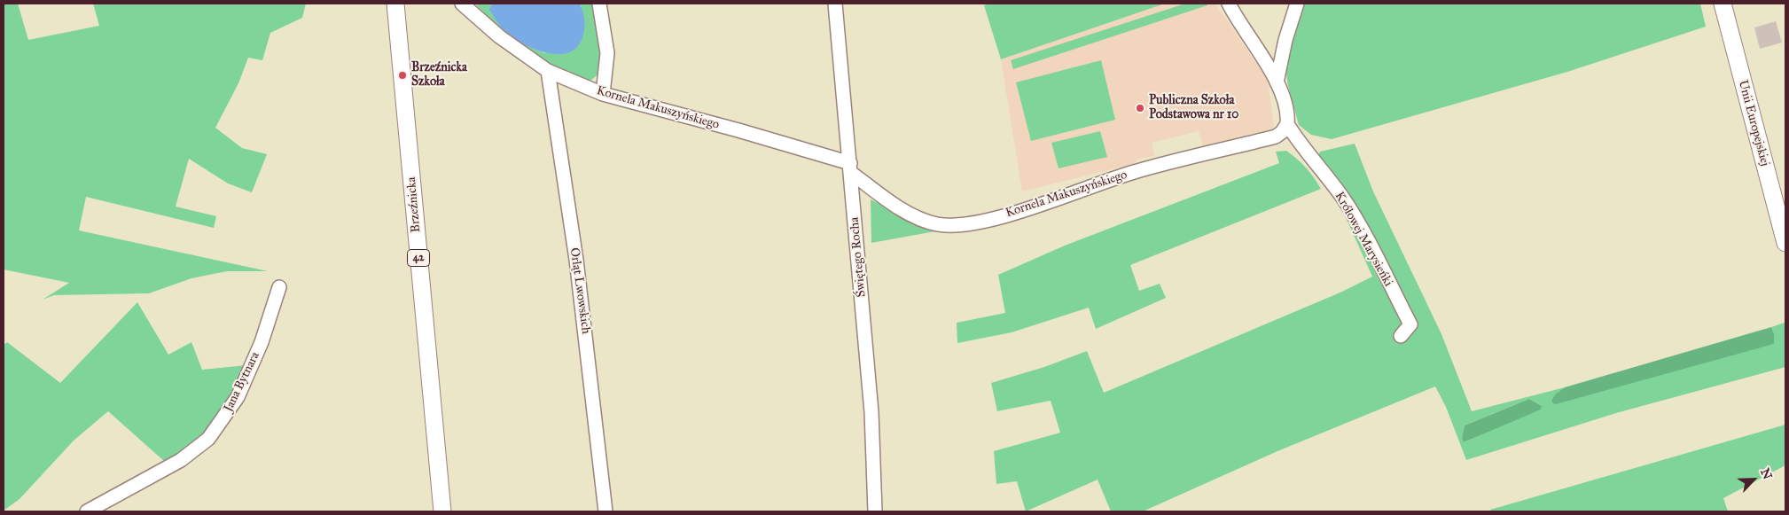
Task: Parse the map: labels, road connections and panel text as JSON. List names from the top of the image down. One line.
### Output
{"streets":{"main road":["Unii Europejskiej","Brzeźnicka","42"],"street":["Kornela Makuszyńskiego","Królowej Marysieńki","Świętego Rocha","Orląt Lwowskich","Jana Bytnara"]},"crossings":[["Kornela Makuszyńskiego","Królowej Marysieńki"],["Kornela Makuszyńskiego","Świętego Rocha"],["Kornela Makuszyńskiego","Orląt Lwowskich"]],"places":["Brzeźnicka Szkoła","Publiczna Szkoła Podstawowa nr 10"],"north":"top right"}
